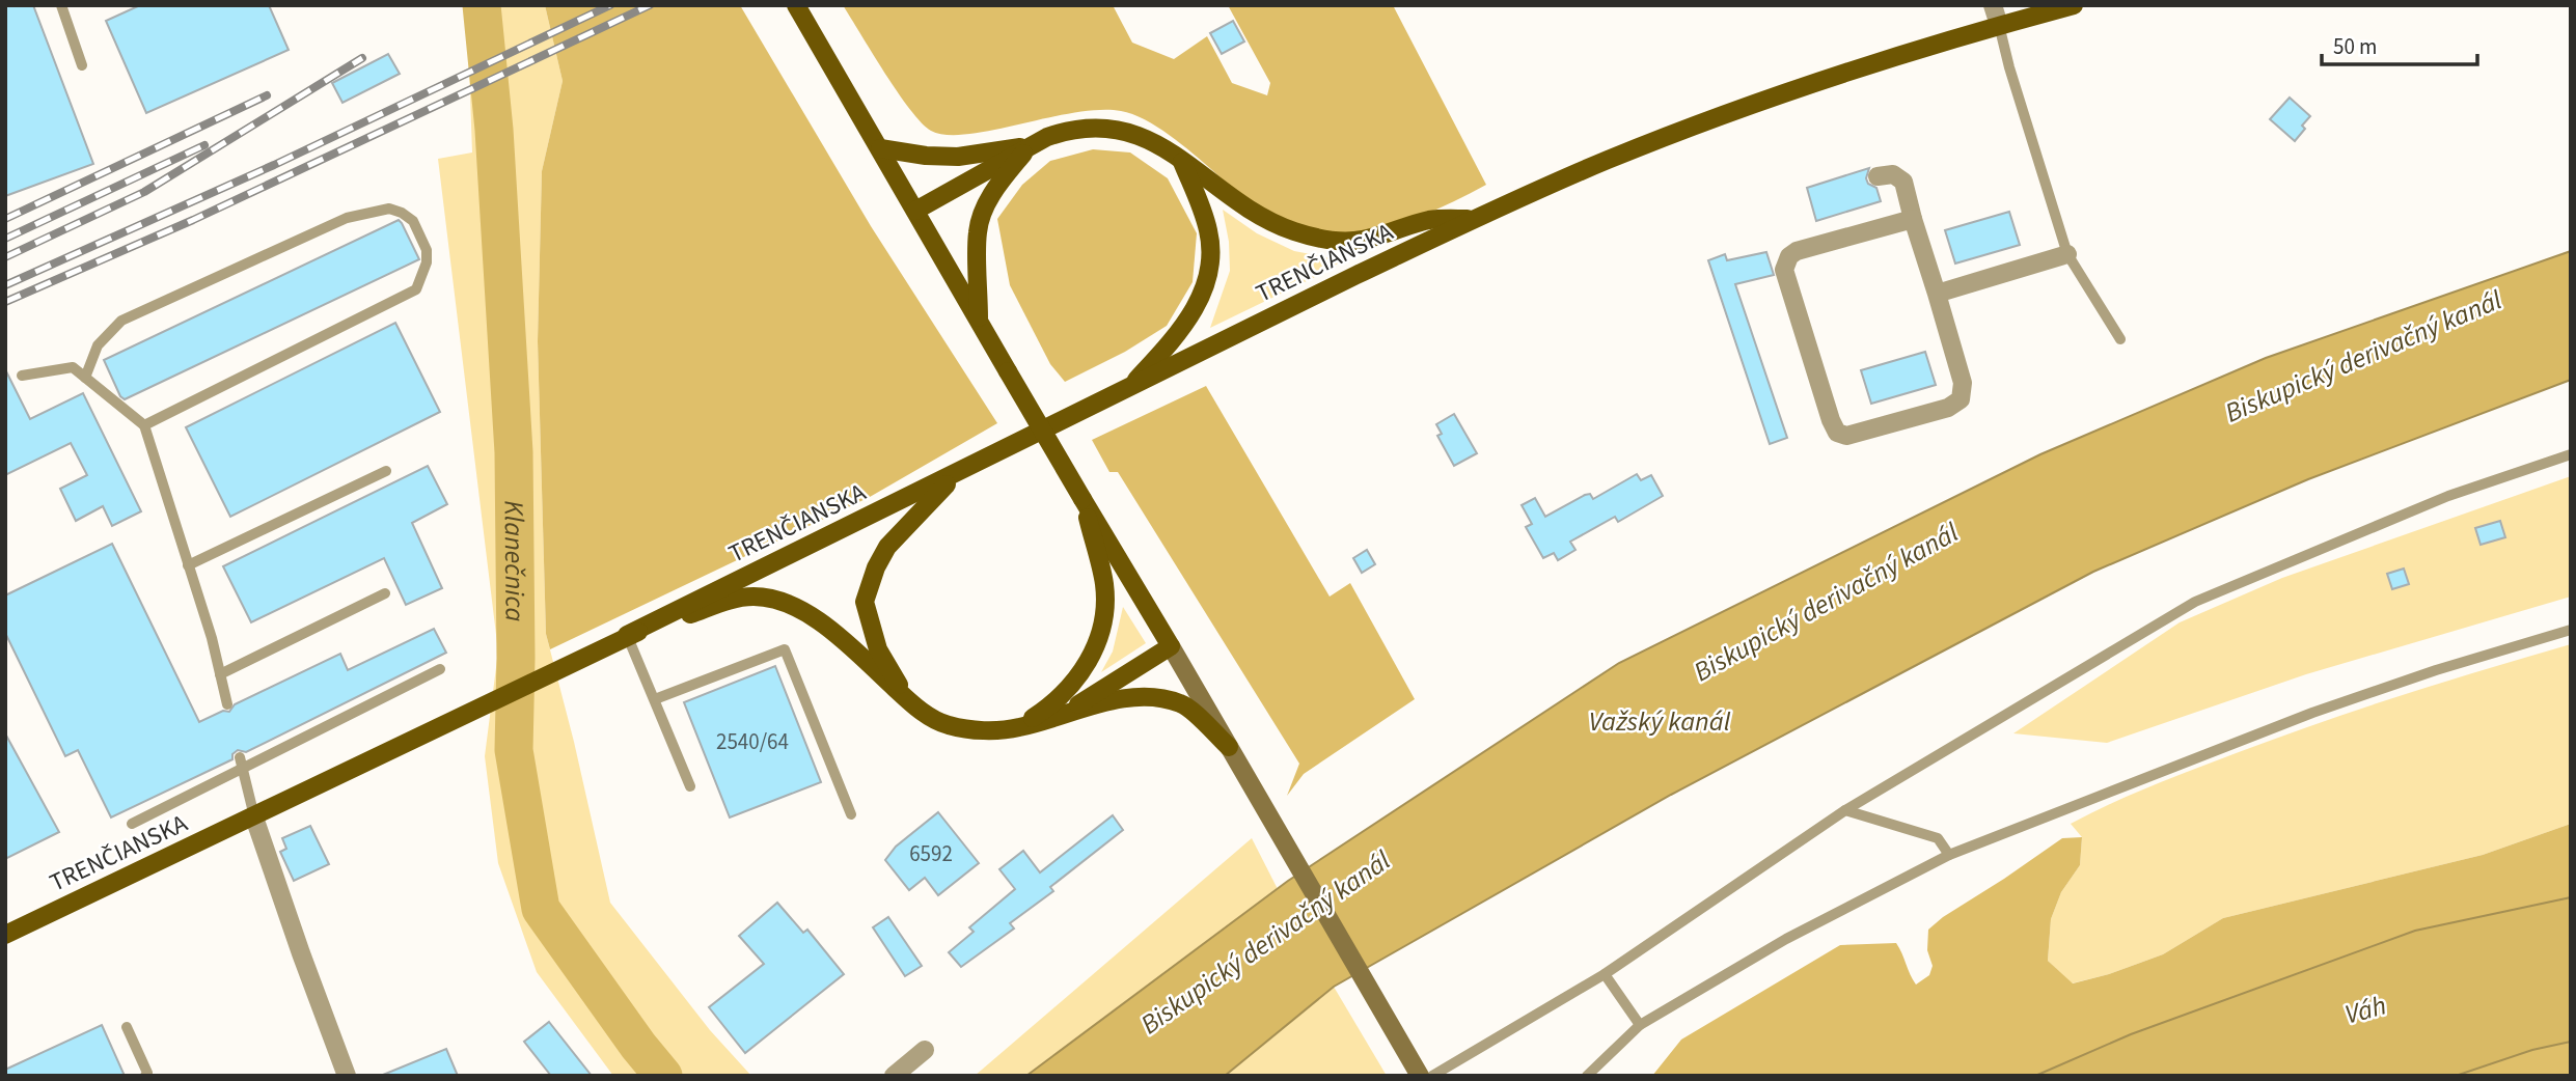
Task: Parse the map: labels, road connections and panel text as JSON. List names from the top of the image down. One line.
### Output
{"streets":{"main road":["TRENČIANSKA"]},"water":["Biskupický derivačný kanál","Klanečnica","Važský kanál","Váh"],"house_numbers":["2540/64","6592"],"scale_bar":"50 m"}
